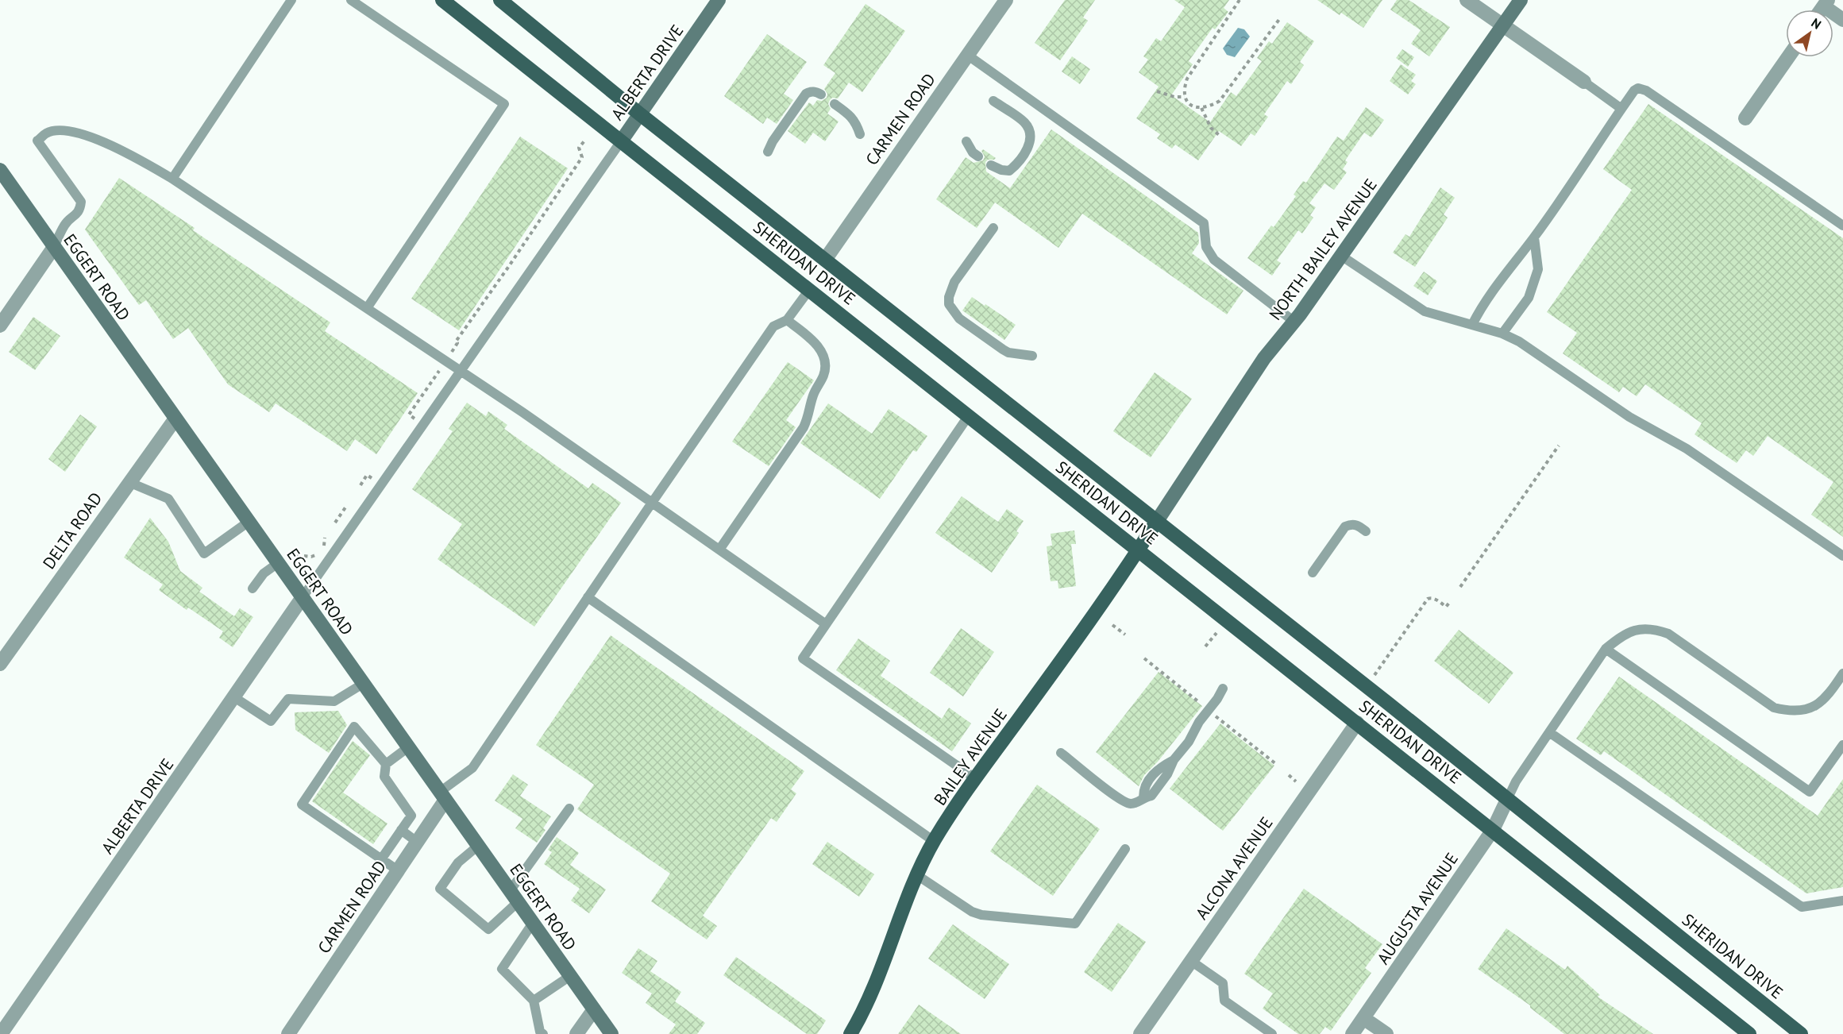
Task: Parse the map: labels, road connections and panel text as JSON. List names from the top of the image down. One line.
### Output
{"streets":{"main road":["SHERIDAN DRIVE","BAILEY AVENUE"],"street":["ALBERTA DRIVE","CARMEN ROAD","NORTH BAILEY AVENUE","EGGERT ROAD","DELTA ROAD","ALCONA AVENUE","AUGUSTA AVENUE"]},"crossings":[["ALBERTA DRIVE","SHERIDAN DRIVE"],["ALBERTA DRIVE","EGGERT ROAD"],["CARMEN ROAD","SHERIDAN DRIVE"],["CARMEN ROAD","EGGERT ROAD"],["NORTH BAILEY AVENUE","SHERIDAN DRIVE"],["NORTH BAILEY AVENUE","BAILEY AVENUE"],["SHERIDAN DRIVE","BAILEY AVENUE"],["SHERIDAN DRIVE","ALCONA AVENUE"],["SHERIDAN DRIVE","AUGUSTA AVENUE"],["EGGERT ROAD","DELTA ROAD"]],"north":"top right"}
